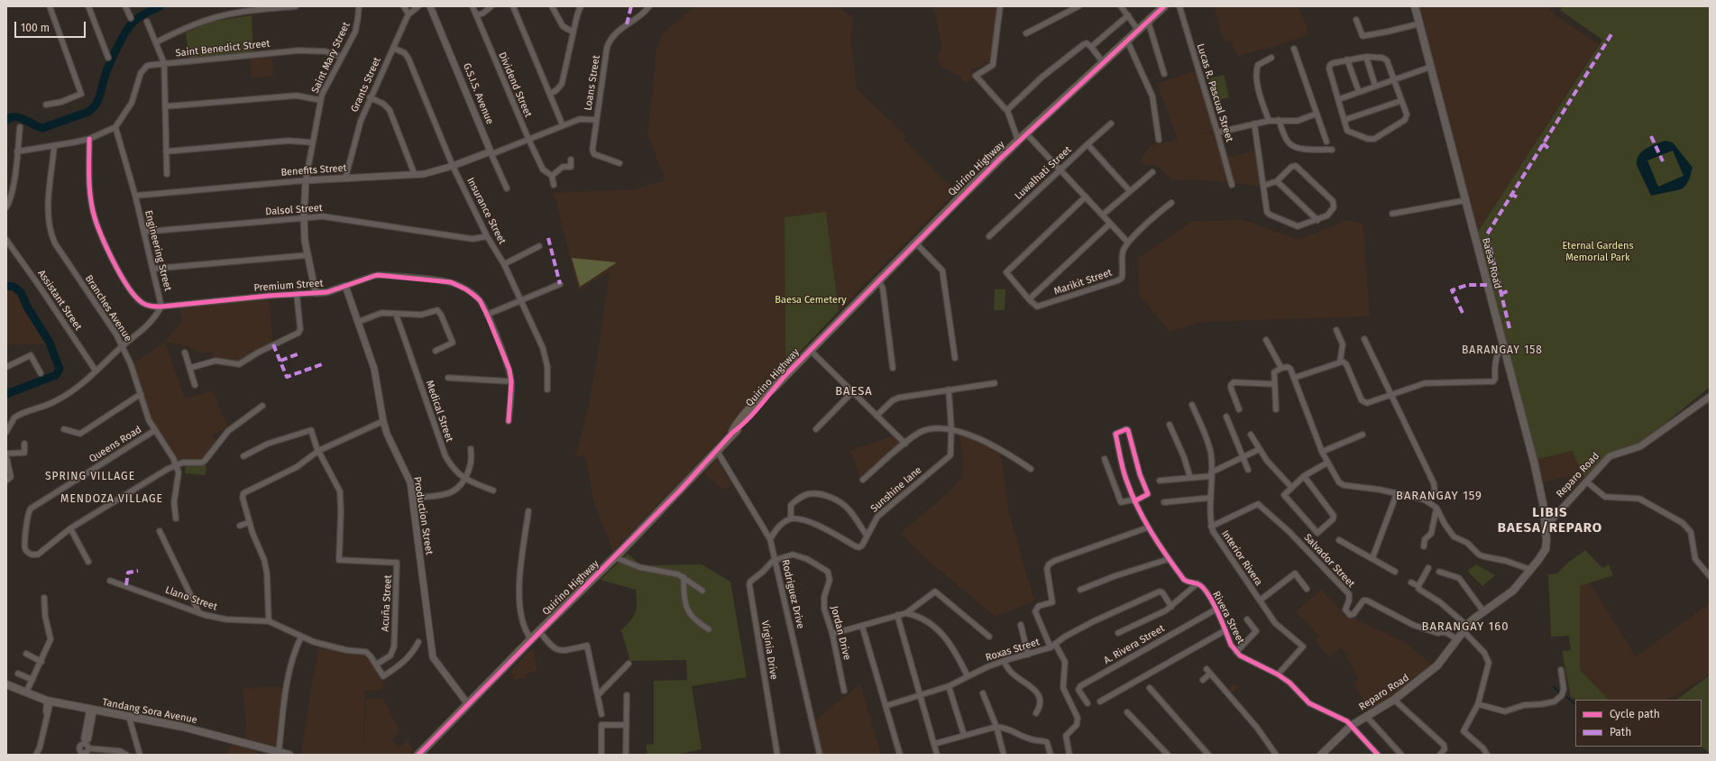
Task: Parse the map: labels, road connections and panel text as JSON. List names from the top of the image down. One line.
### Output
{"streets":{"main road":["Quirino Highway","Baesa Road","Reparo Road","Tandang Sora Avenue"],"street":["Saint Benedict Street","Saint Mary Street","Loans Street","Grants Street","Dividend Street","Lucas R. Pascual Street","G.S.I.S. Avenue","Benefits Street","Luwalhati Street","Dalsol Street","Insurance Street","Engineering Street","Marikit Street","Premium Street","Assistant Street","Branches Avenue","Medical Street","Queens Road","Sunshine lane","Production Street","Interior Rivera","Salvador Street","Rodriguez Drive","Llano Street","Acuña Street","Rivera Street","Jordan Drive","A. Rivera Street","Virginia Drive","Roxas Street"]},"crossings":[["Saint Benedict Street","Saint Mary Street"],["Saint Benedict Street","Engineering Street"],["Saint Mary Street","Benefits Street"],["Loans Street","Benefits Street"],["Grants Street","Benefits Street"],["Grants Street","Insurance Street"],["Dividend Street","Benefits Street"],["G.S.I.S. Avenue","Benefits Street"],["Quirino Highway","Production Street"],["Quirino Highway","Rodriguez Drive"],["Benefits Street","Insurance Street"],["Benefits Street","Engineering Street"],["Dalsol Street","Insurance Street"],["Dalsol Street","Engineering Street"],["Engineering Street","Premium Street"],["Engineering Street","Assistant Street"],["Engineering Street","Branches Avenue"],["Baesa Road","Reparo Road"],["Premium Street","Production Street"],["Branches Avenue","Queens Road"],["Reparo Road","Salvador Street"],["Reparo Road","Rivera Street"],["Interior Rivera","Salvador Street"],["Interior Rivera","Rivera Street"],["Rodriguez Drive","Jordan Drive"],["Rodriguez Drive","Virginia Drive"],["Rivera Street","A. Rivera Street"],["Jordan Drive","Virginia Drive"]],"districts":["BARANGAY 158","BAESA","SPRING VILLAGE","BARANGAY 159","MENDOZA VILLAGE","LIBIS BAESA/REPARO","BARANGAY 160"],"parks":["Eternal Gardens Memorial Park","Baesa Cemetery"],"legend":["Cycle path","Path"],"scale_bar":"100 m"}
